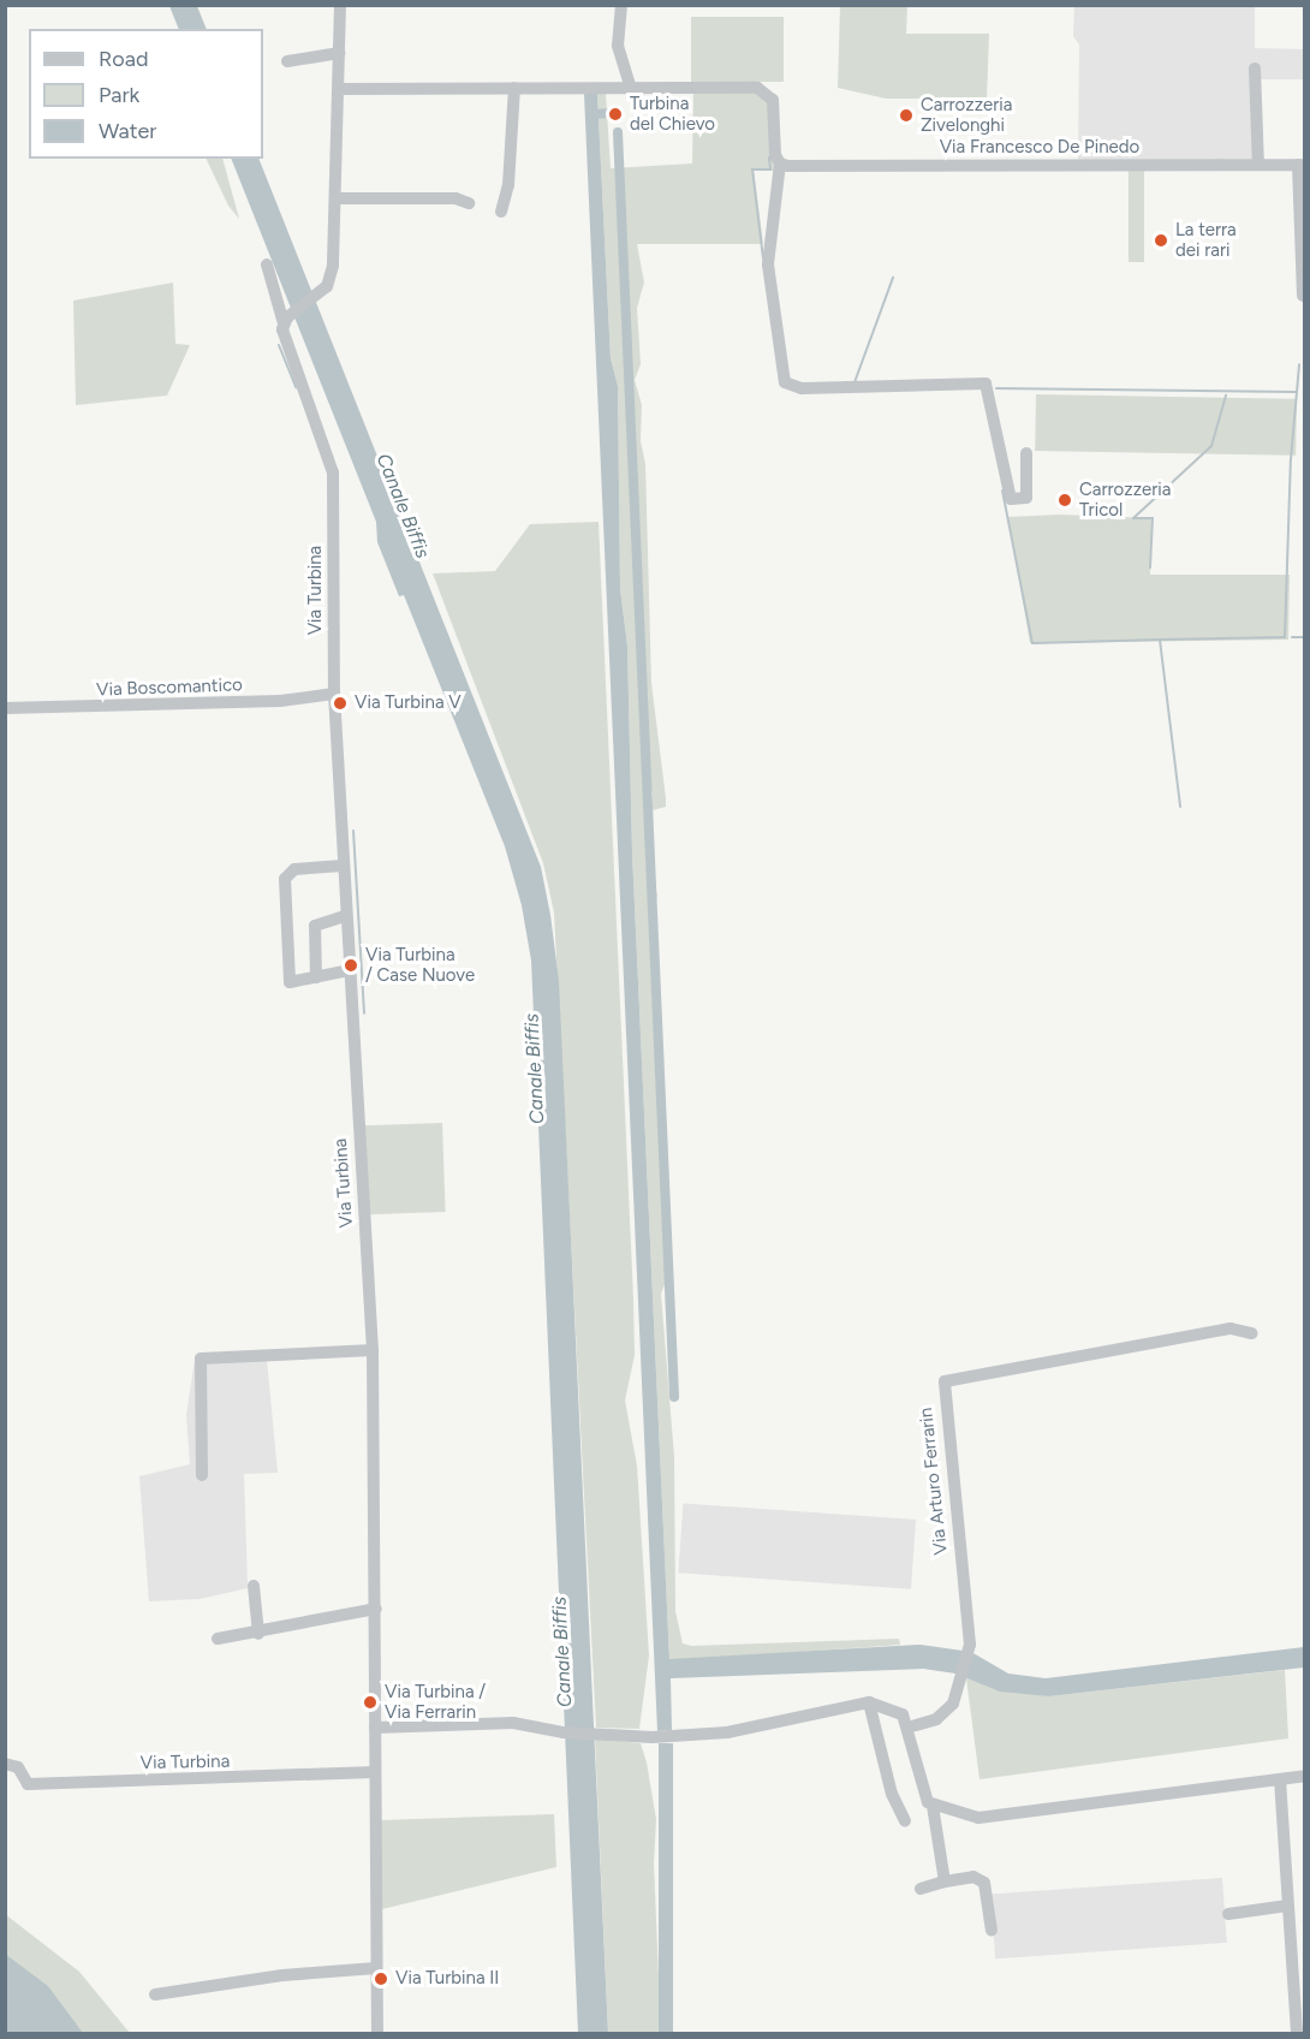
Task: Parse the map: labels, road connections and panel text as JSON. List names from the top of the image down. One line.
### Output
{"streets":{"street":["Via Francesco De Pinedo","Via Turbina","Via Boscomantico","Via Arturo Ferrarin"]},"crossings":[["Via Turbina","Via Boscomantico"]],"water":["Canale Biffis"],"places":["Turbina del Chievo","Carrozzeria Zivelonghi","La terra dei rari","Carrozzeria Tricol","Via Turbina V","Via Turbina / Case Nuove","Via Turbina / Via Ferrarin","Via Turbina II"],"legend":["Road","Park","Water"]}
